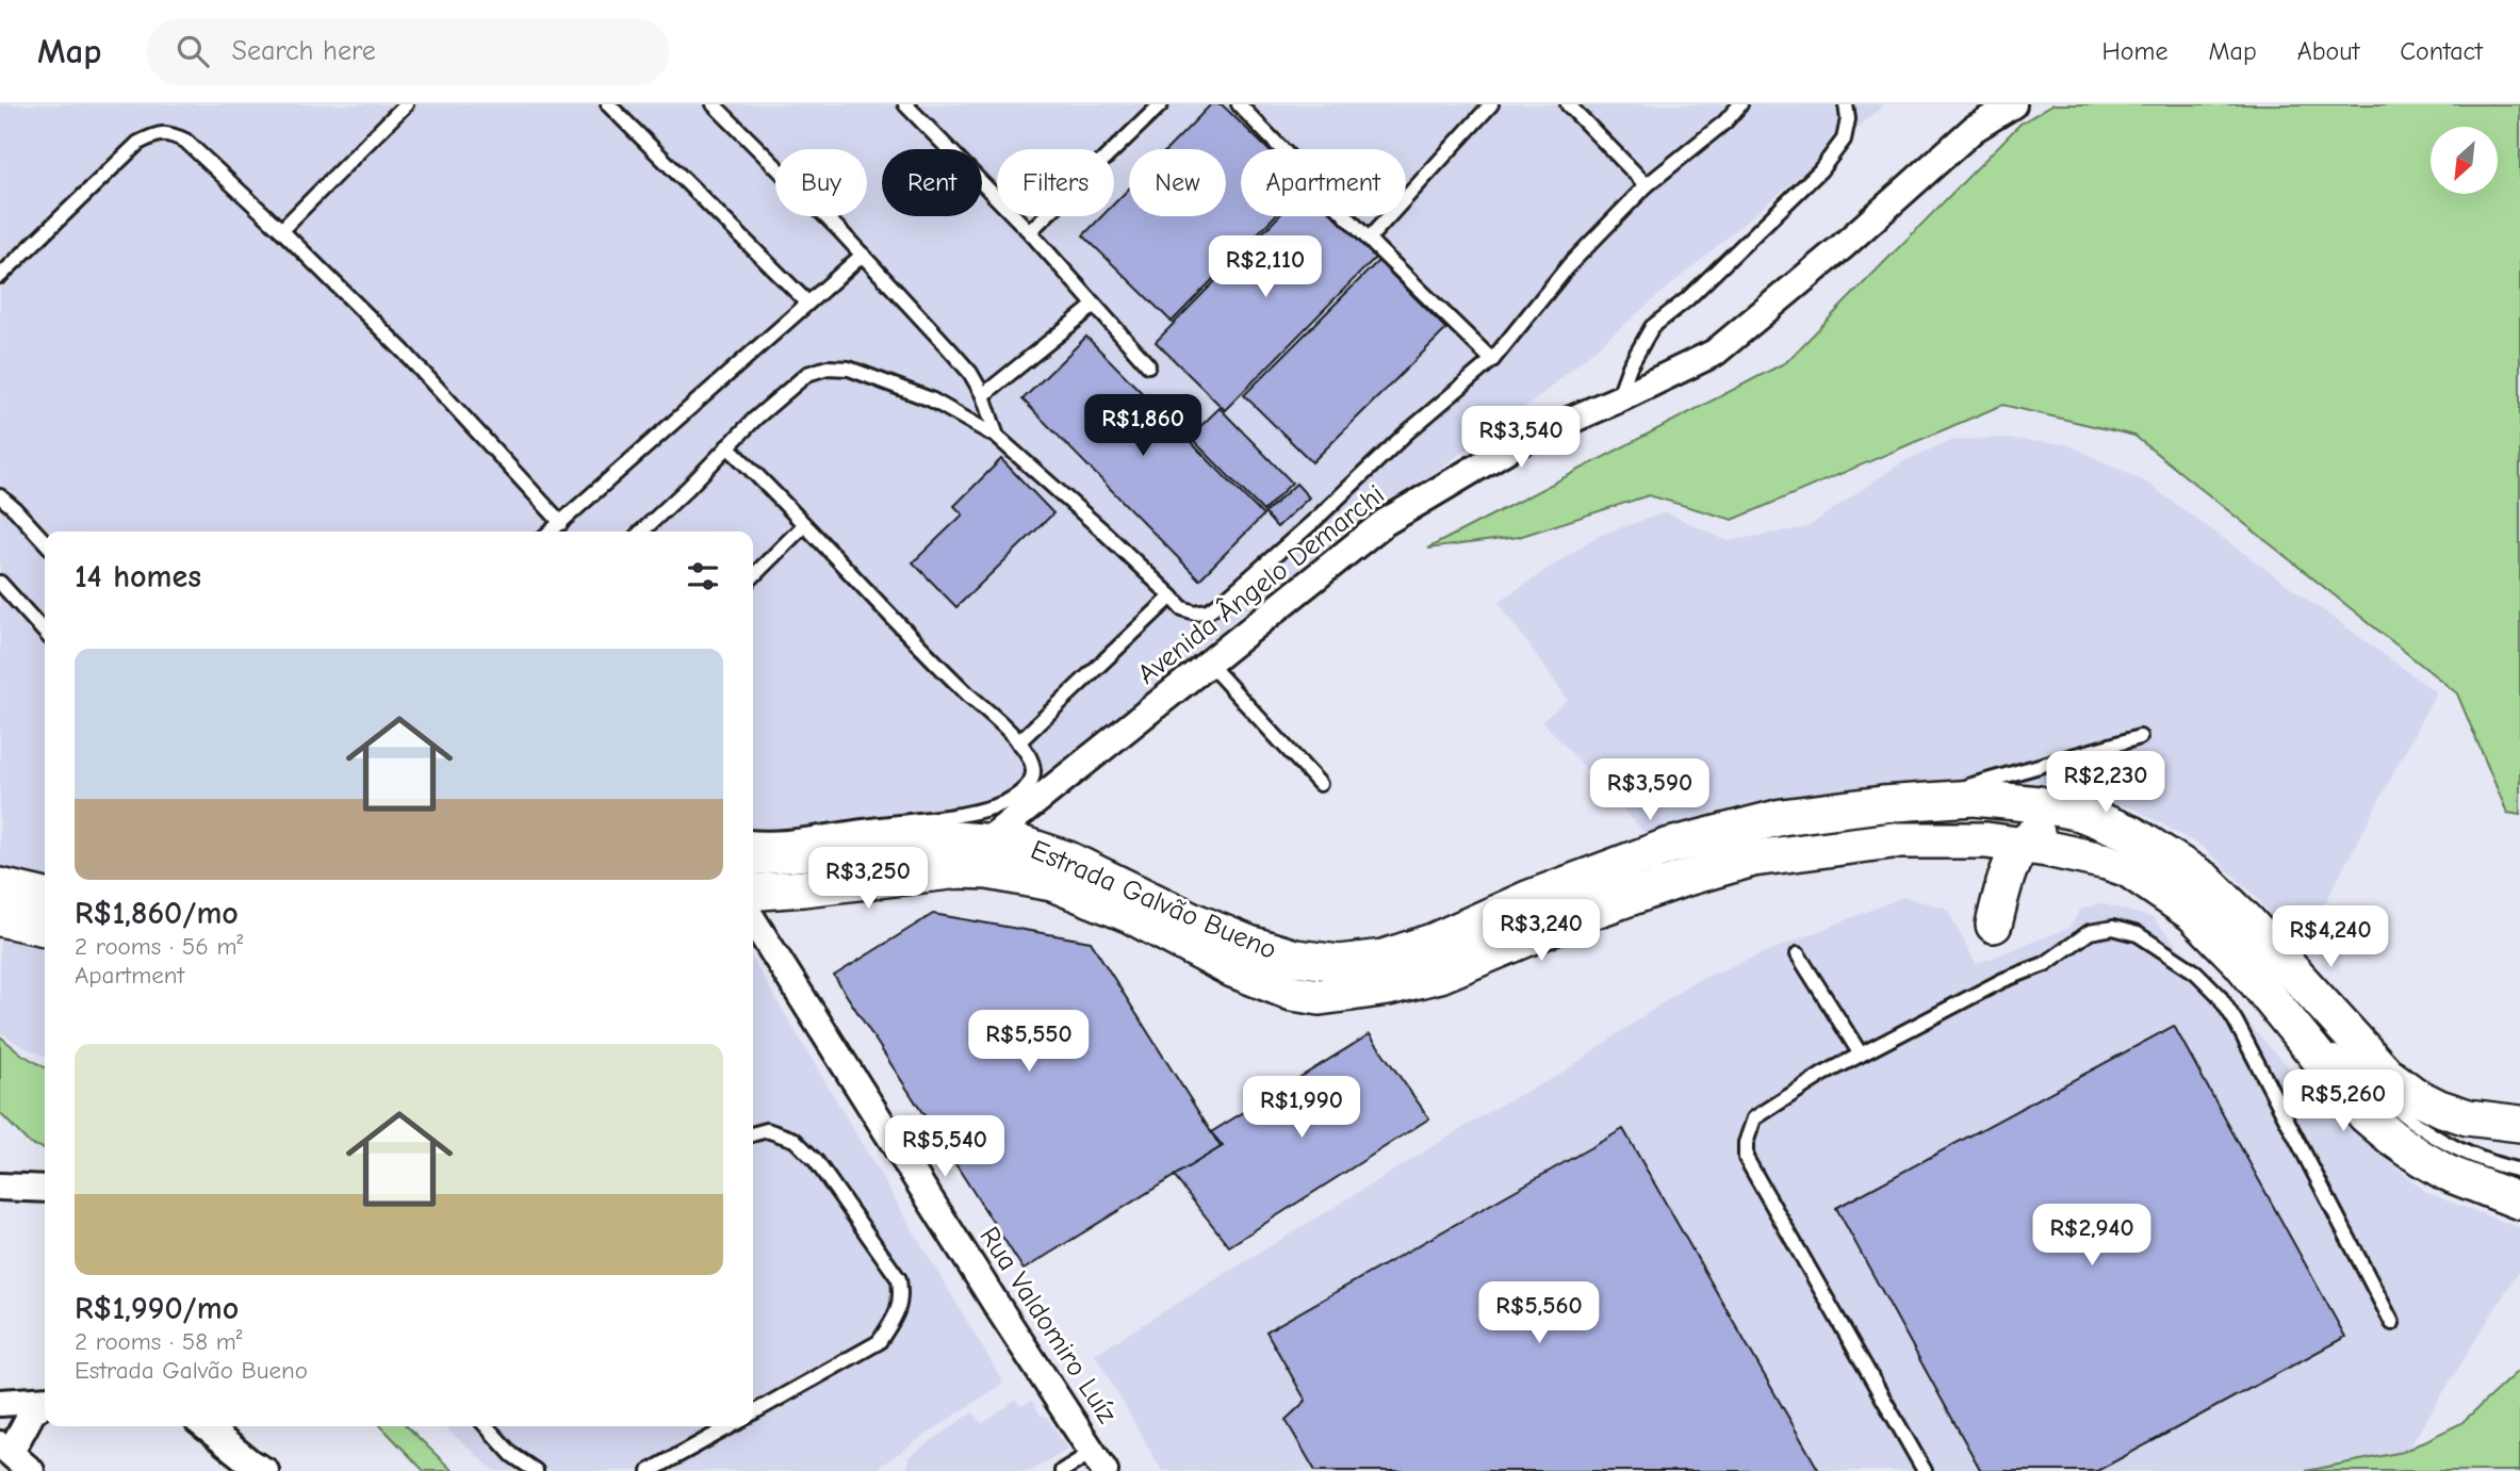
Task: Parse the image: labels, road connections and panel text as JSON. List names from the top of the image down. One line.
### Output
{"streets":{"main road":["Estrada Galvão Bueno"],"street":["Avenida Ângelo Demarchi","Rua Valdomiro Luíz"]},"crossings":[["Avenida Ângelo Demarchi","Estrada Galvão Bueno"]],"north":"bottom left","page":{"header":"Map","search":"Search here","nav":["Home","Map","About","Contact"],"chip":["Buy","Rent","Filters","New","Apartment"],"price":["R$2,110","R$1,860","R$3,540","R$2,230","R$3,590","R$3,250","R$3,240","R$4,240","R$5,550","R$5,260","R$1,990","R$5,540","R$2,940","R$5,560"],"heading":"14 homes","list":[{"name":"R$1,860/mo","note":"2 rooms · 56 m² · Apartment"},{"name":"R$1,990/mo","note":"2 rooms · 58 m² · Estrada Galvão Bueno"}]}}
